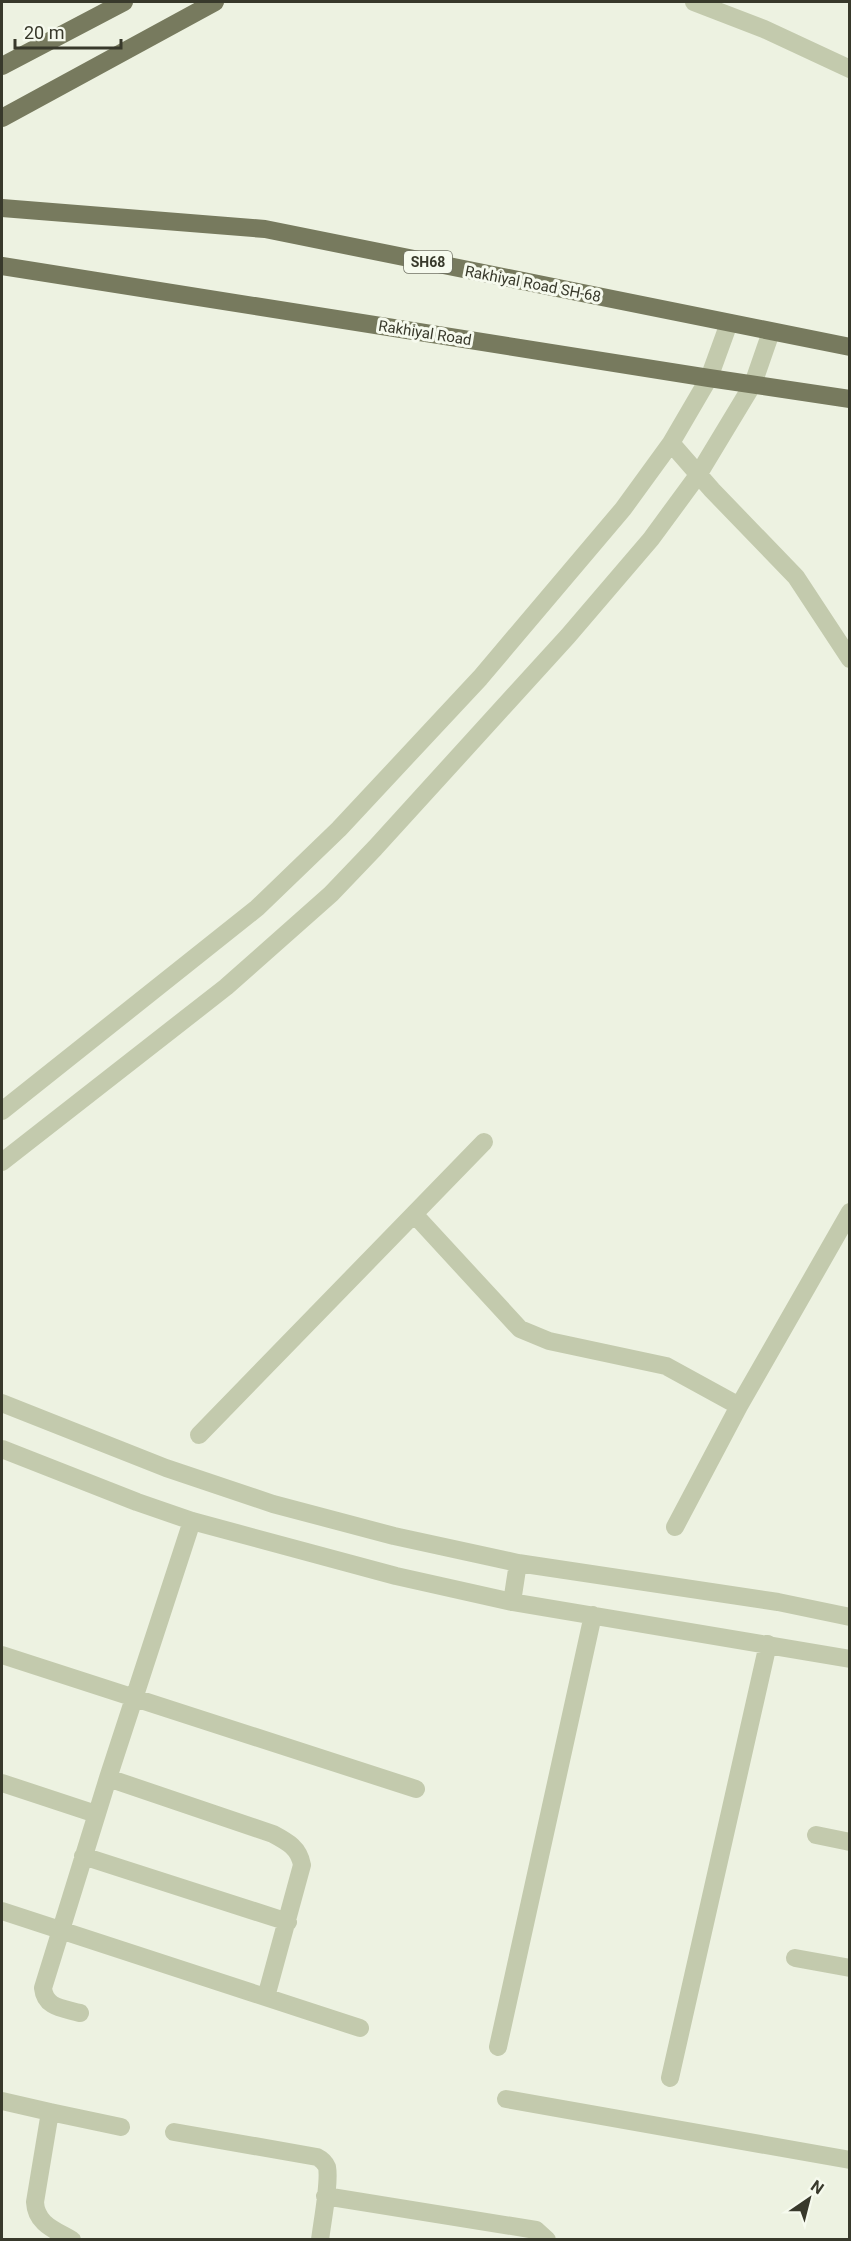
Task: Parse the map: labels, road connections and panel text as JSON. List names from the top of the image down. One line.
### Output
{"streets":{"main road":["SH68","Rakhiyal Road SH-68","Rakhiyal Road"]},"scale_bar":"20 m","north":"top right"}
